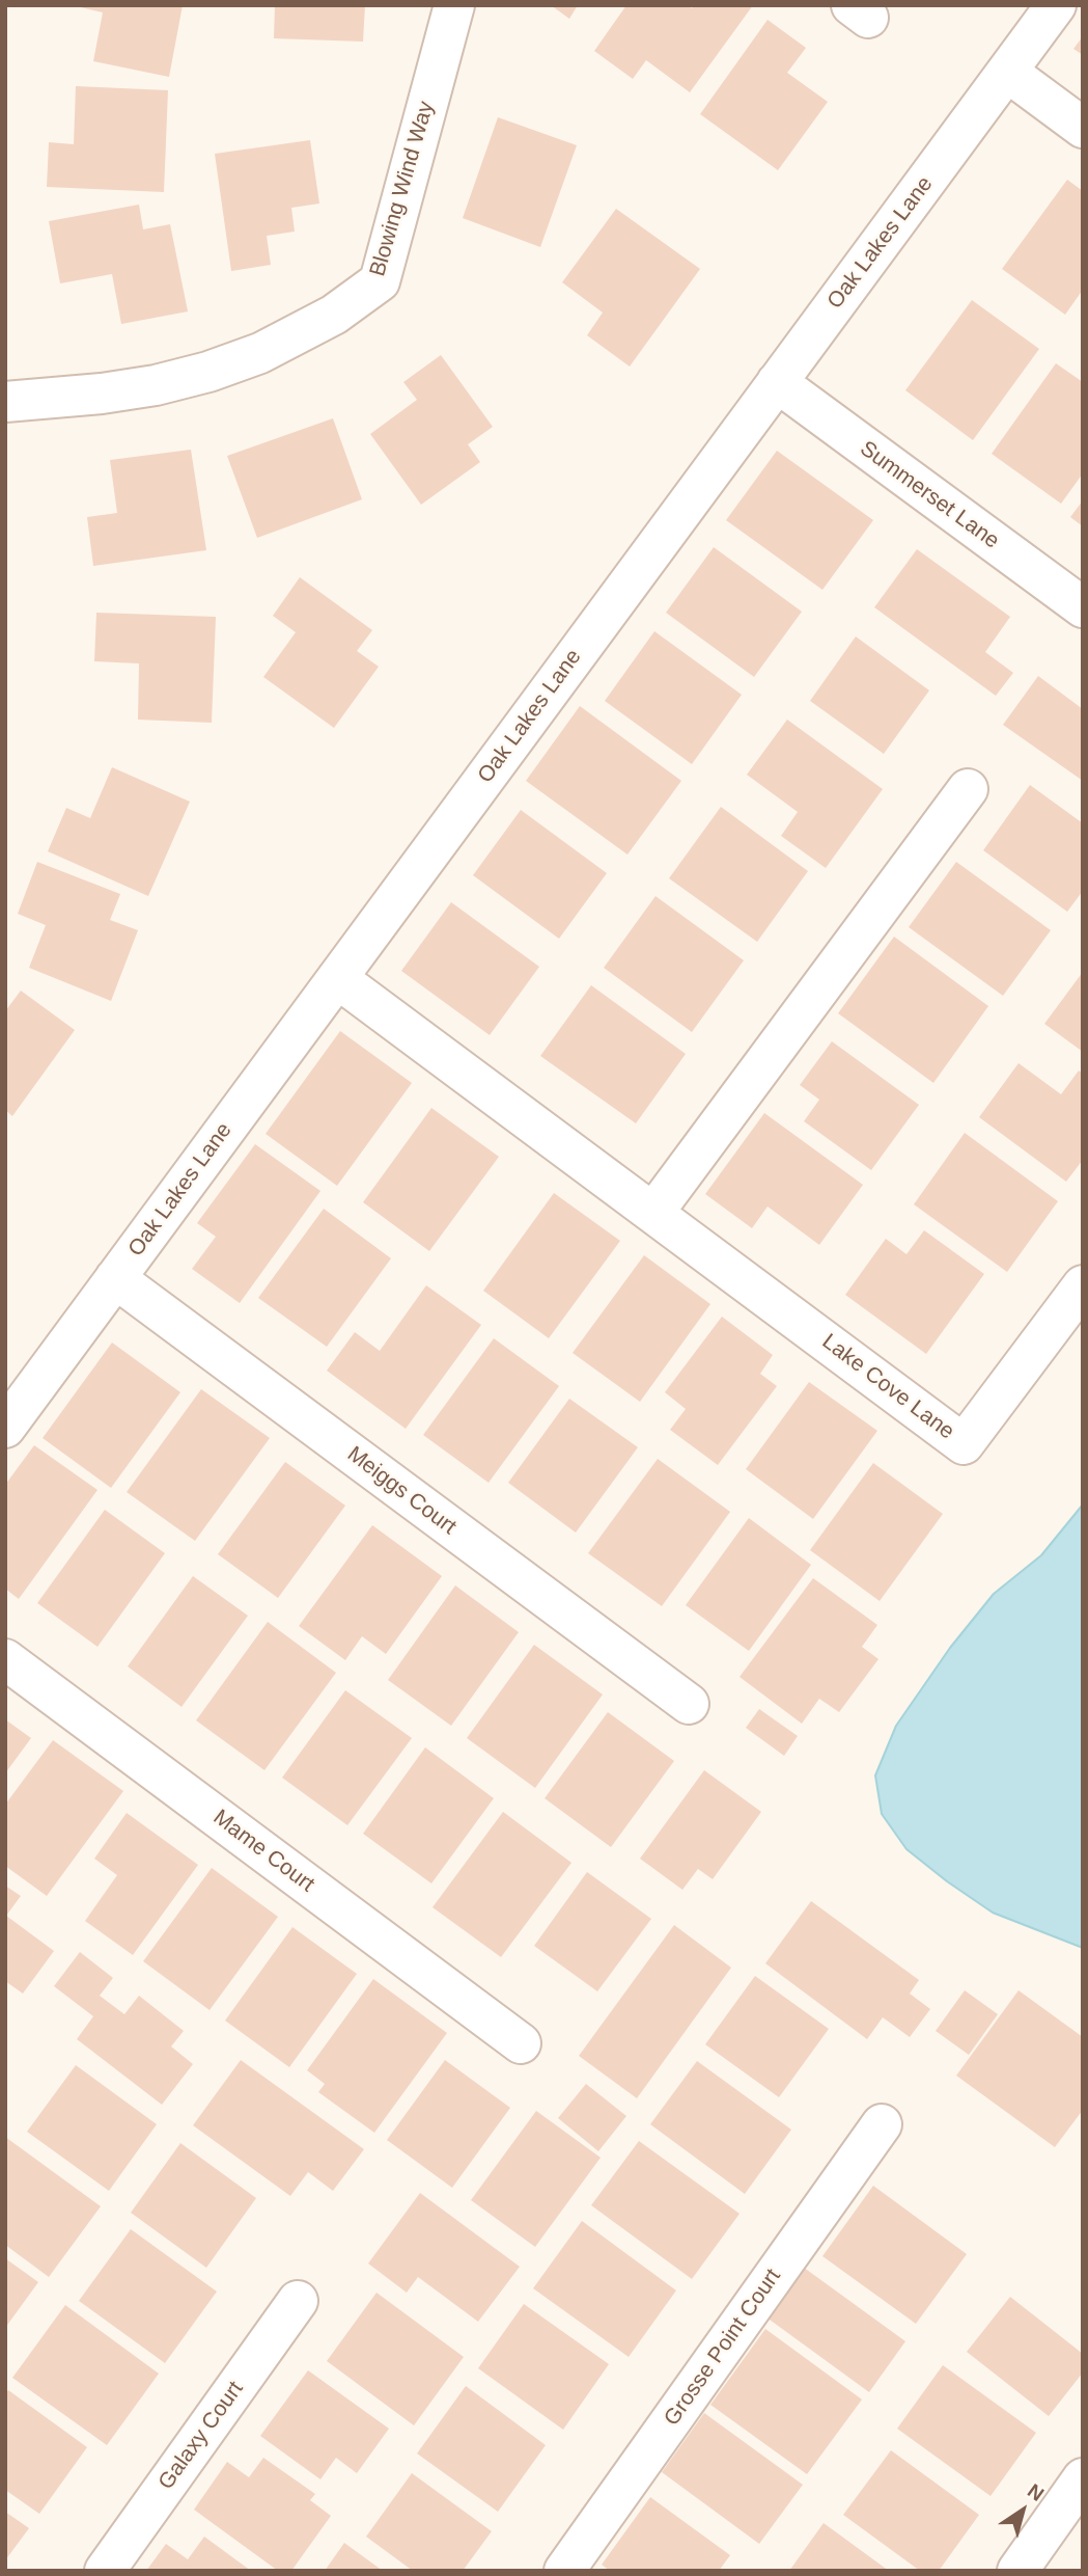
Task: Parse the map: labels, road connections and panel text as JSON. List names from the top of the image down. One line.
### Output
{"streets":{"street":["Blowing Wind Way","Oak Lakes Lane","Summerset Lane","Lake Cove Lane","Meiggs Court","Mame Court","Grosse Point Court","Galaxy Court"]},"crossings":[["Oak Lakes Lane","Summerset Lane"],["Oak Lakes Lane","Lake Cove Lane"],["Oak Lakes Lane","Meiggs Court"]],"north":"top right"}
